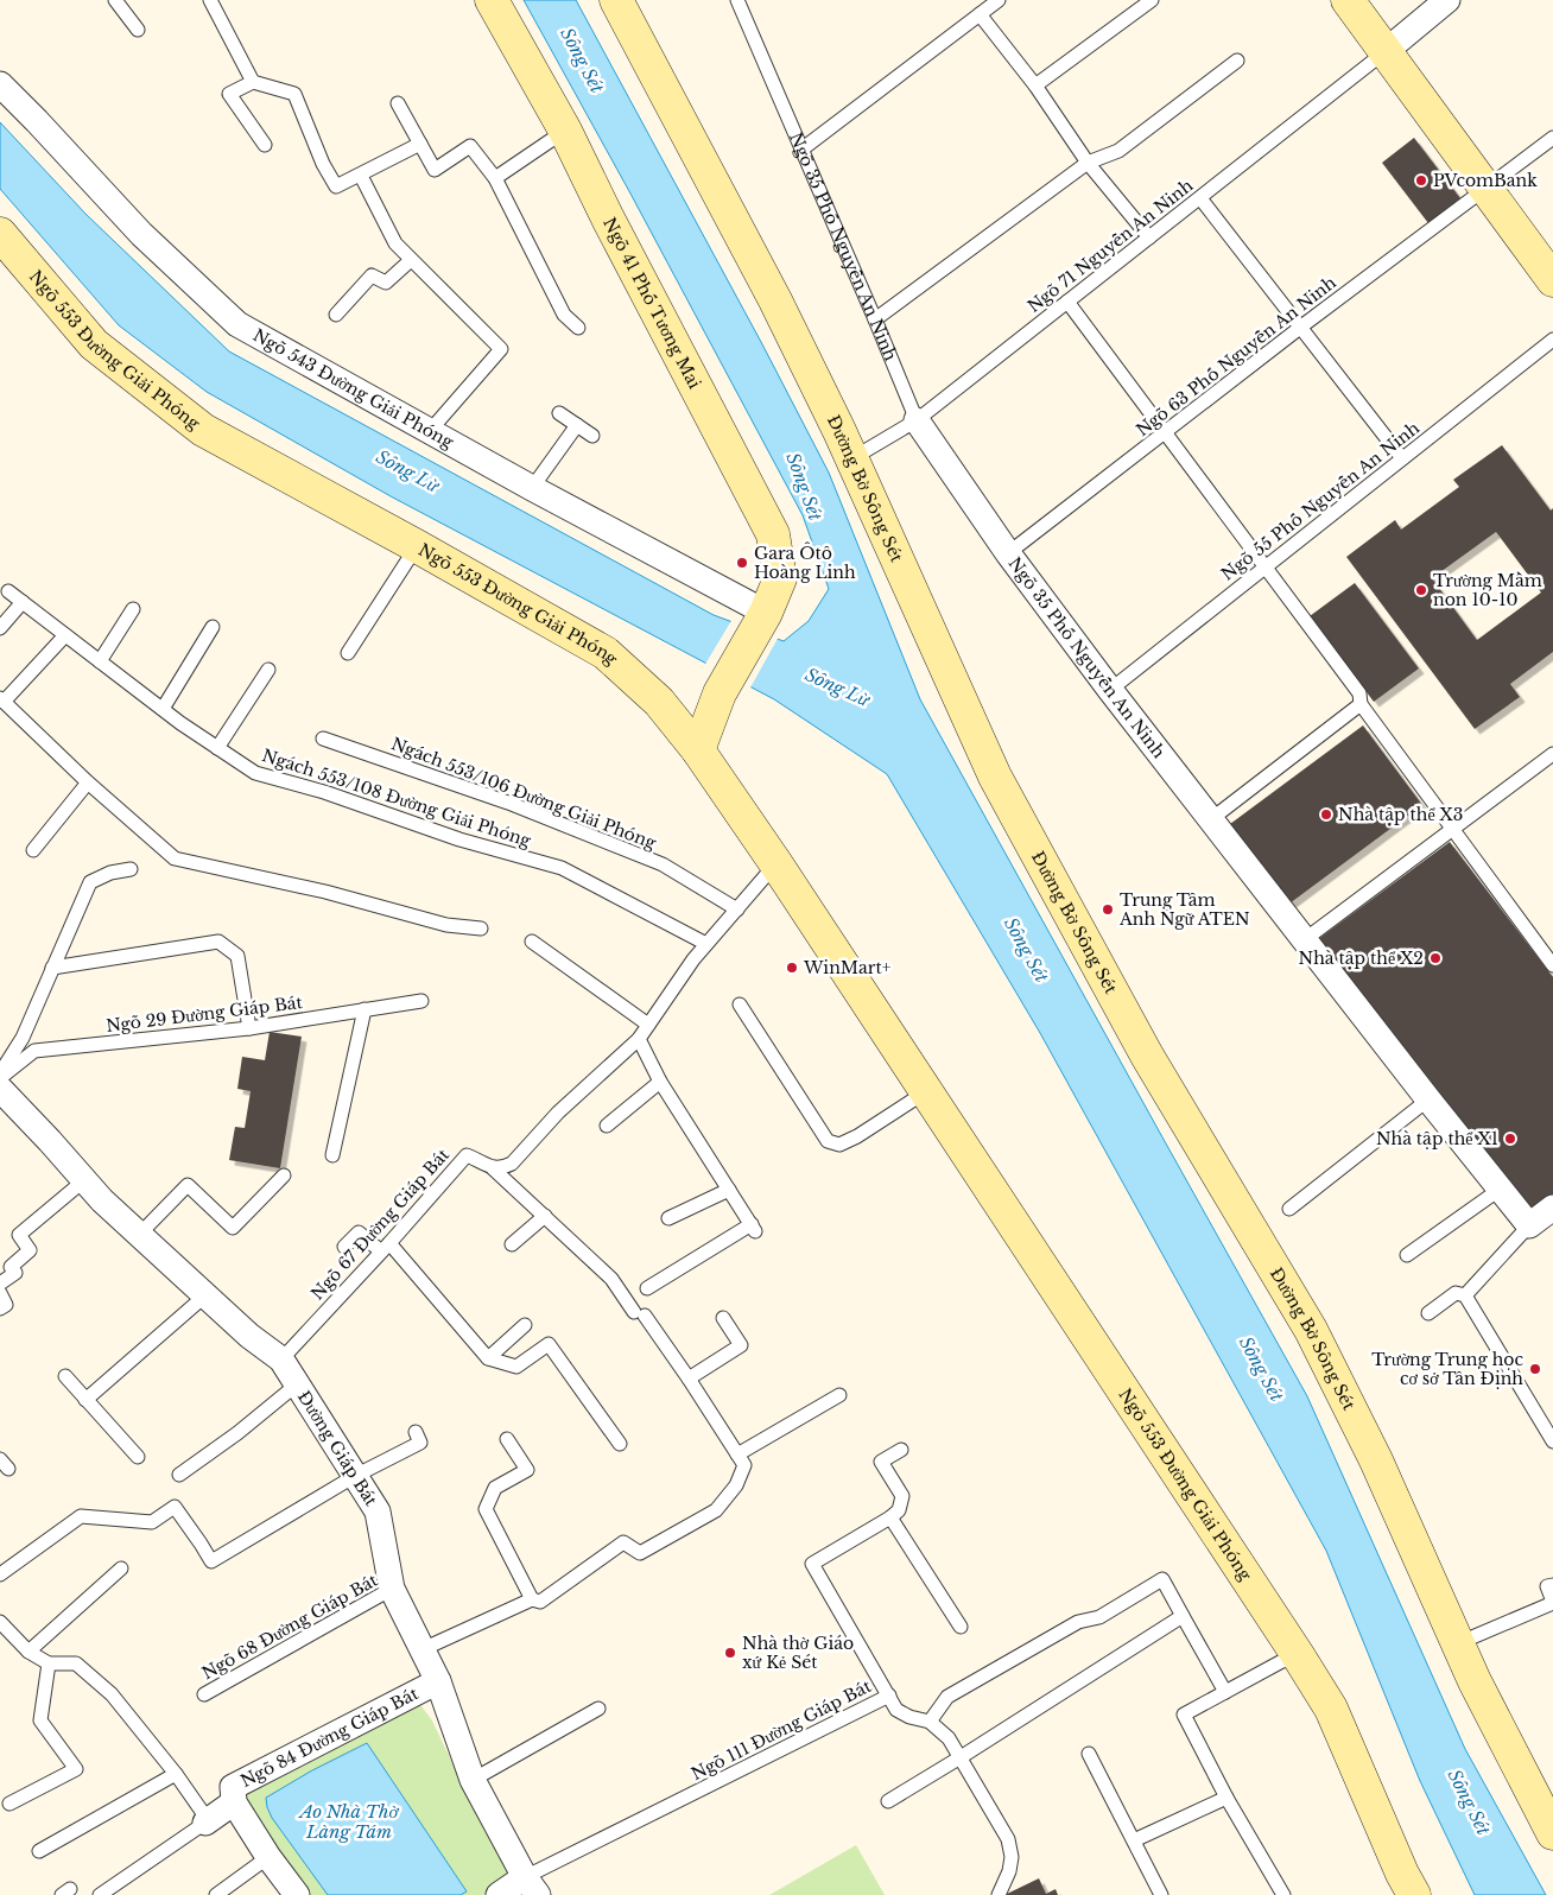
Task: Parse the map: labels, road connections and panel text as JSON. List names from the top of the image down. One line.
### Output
{"streets":{"street":["Ngõ 35 Phố Nguyễn An Ninh","Ngõ 41 Phố Tương Mai","Ngõ 553 Đường Giải Phóng","Ngõ 543 Đường Giải Phóng","Đường Bờ Sông Sét","Đường Giáp Bát","Ngõ 84 Đường Giáp Bát"],"lane":["Ngõ 71 Nguyễn An Ninh","Ngõ 63 Phố Nguyễn An Ninh","Ngõ 55 Phố Nguyễn An Ninh","Ngách 553/106 Đường Giải Phóng","Ngách 553/108 Đường Giải Phóng","Ngõ 29 Đường Giáp Bát","Ngõ 67 Đường Giáp Bát","Ngõ 68 Đường Giáp Bát","Ngõ 111 Đường Giáp Bát"]},"crossings":[["Ngõ 71 Nguyễn An Ninh","Ngõ 35 Phố Nguyễn An Ninh"],["Ngõ 71 Nguyễn An Ninh","Đường Bờ Sông Sét"],["Ngõ 35 Phố Nguyễn An Ninh","Ngõ 63 Phố Nguyễn An Ninh"],["Ngõ 35 Phố Nguyễn An Ninh","Ngõ 55 Phố Nguyễn An Ninh"],["Ngõ 41 Phố Tương Mai","Ngõ 553 Đường Giải Phóng"],["Ngõ 41 Phố Tương Mai","Ngõ 543 Đường Giải Phóng"],["Ngõ 67 Đường Giáp Bát","Đường Giáp Bát"],["Đường Giáp Bát","Ngõ 68 Đường Giáp Bát"],["Đường Giáp Bát","Ngõ 111 Đường Giáp Bát"],["Đường Giáp Bát","Ngõ 84 Đường Giáp Bát"]],"water":["Sông Sét","Sông Lừ","Ao Nhà Thờ Làng Tám"],"places":["PVcomBank","Gara Ôtô Hoàng Linh","Trường Mầm non 10-10","Nhà tập thể X3","Trung Tâm Anh Ngữ ATEN","Nhà tập thể X2","WinMart+","Nhà tập thể X1","Trường Trung học cơ sở Tân Định","Nhà thờ Giáo xứ Kẻ Sét"]}
